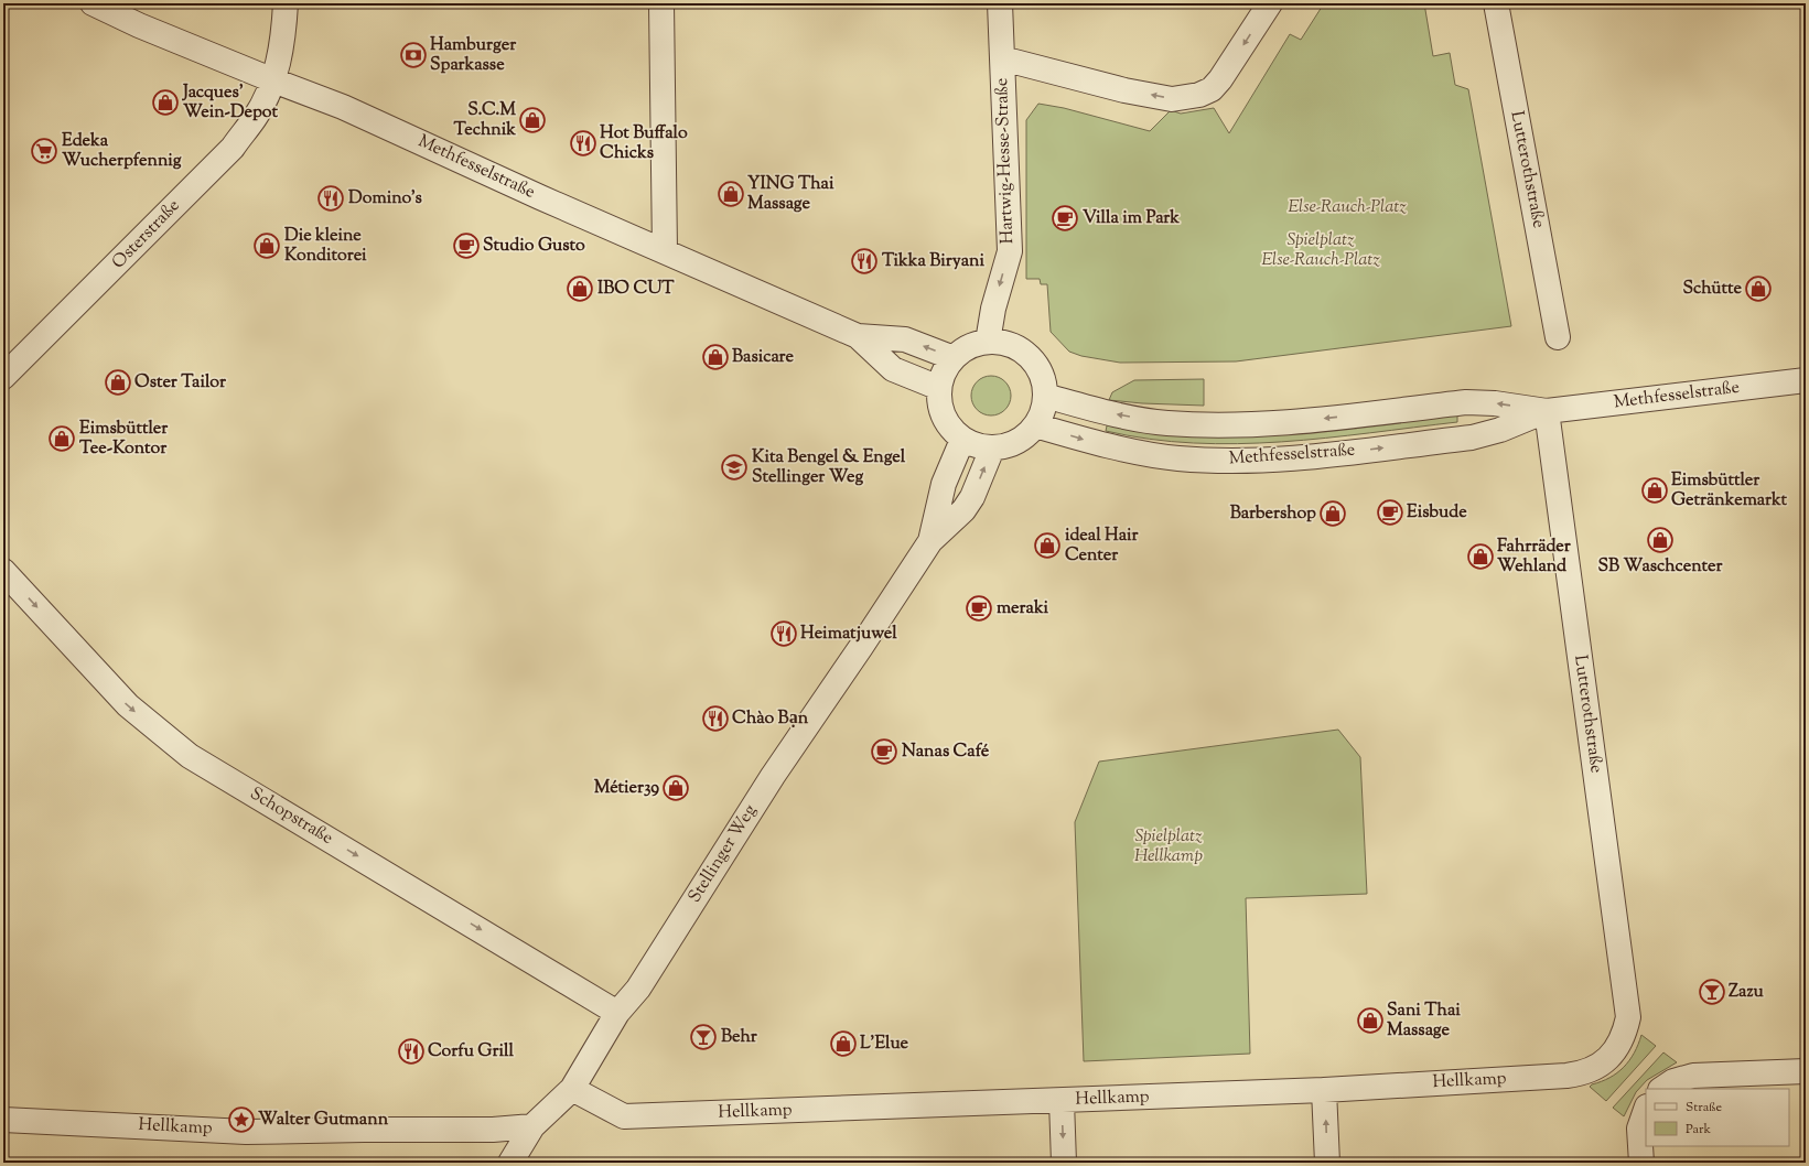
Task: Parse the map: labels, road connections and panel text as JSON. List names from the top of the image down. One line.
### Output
{"streets":{"street":["Hartwig-Hesse-Straße","Methfesselstraße","Lutterothstraße","Osterstraße","Schopstraße","Stellinger Weg","Hellkamp"]},"crossings":[["Hartwig-Hesse-Straße","Methfesselstraße"],["Hartwig-Hesse-Straße","Stellinger Weg"],["Methfesselstraße","Lutterothstraße"],["Methfesselstraße","Osterstraße"],["Methfesselstraße","Stellinger Weg"],["Lutterothstraße","Hellkamp"],["Schopstraße","Stellinger Weg"],["Stellinger Weg","Hellkamp"]],"one_way":["Hartwig-Hesse-Straße","Schopstraße"],"parks":["Else-Rauch-Platz","Spielplatz Else-Rauch-Platz","Spielplatz Hellkamp"],"places":{"bank":["Hamburger Sparkasse"],"shop":["Jacques' Wein-Depot","S.C.M Technik","YING Thai Massage","Die kleine Konditorei","IBO CUT","Schütte","Basicare","Oster Tailor","Eimsbüttler Tee-Kontor","Eimsbüttler Getränkemarkt","Barbershop","SB Waschcenter","ideal Hair Center","Fahrräder Wehland","Métier39","Sani Thai Massage","L'Elue"],"restaurant":["Hot Buffalo Chicks","Domino's","Tikka Biryani","Heimatjuwel","Chào Bạn","Corfu Grill"],"supermarket":["Edeka Wucherpfennig"],"cafe":["Villa im Park","Studio Gusto","Eisbude","meraki","Nanas Café"],"school or university":["Kita Bengel & Engel Stellinger Weg"],"bar":["Zazu","Behr"],"place":["Walter Gutmann"]},"legend":["Straße","Park"]}
